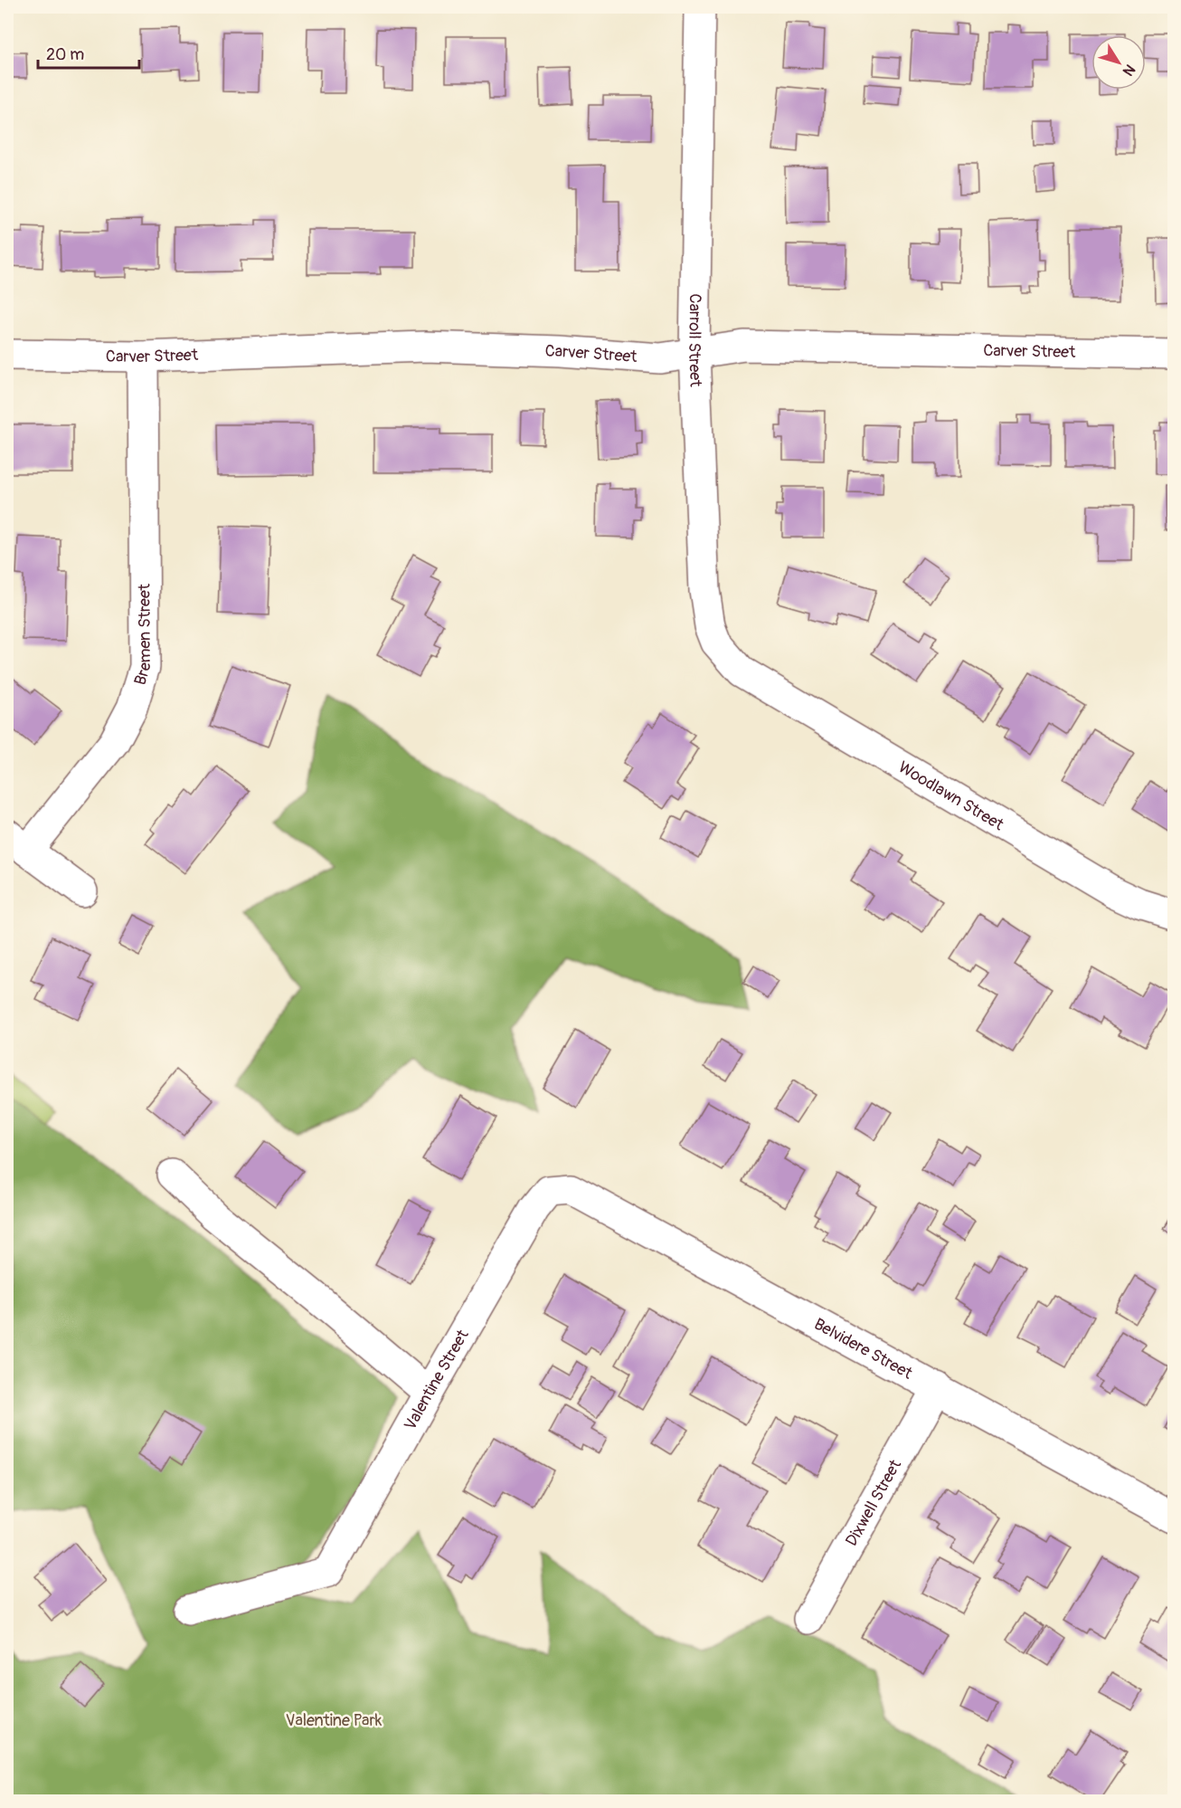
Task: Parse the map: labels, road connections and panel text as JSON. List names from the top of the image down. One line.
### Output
{"streets":{"street":["Carroll Street","Carver Street","Bremen Street","Woodlawn Street","Belvidere Street","Valentine Street","Dixwell Street"]},"crossings":[["Carroll Street","Carver Street"],["Carroll Street","Woodlawn Street"],["Carver Street","Bremen Street"],["Belvidere Street","Valentine Street"],["Belvidere Street","Dixwell Street"]],"parks":["Valentine Park"],"scale_bar":"20 m","north":"bottom right"}
